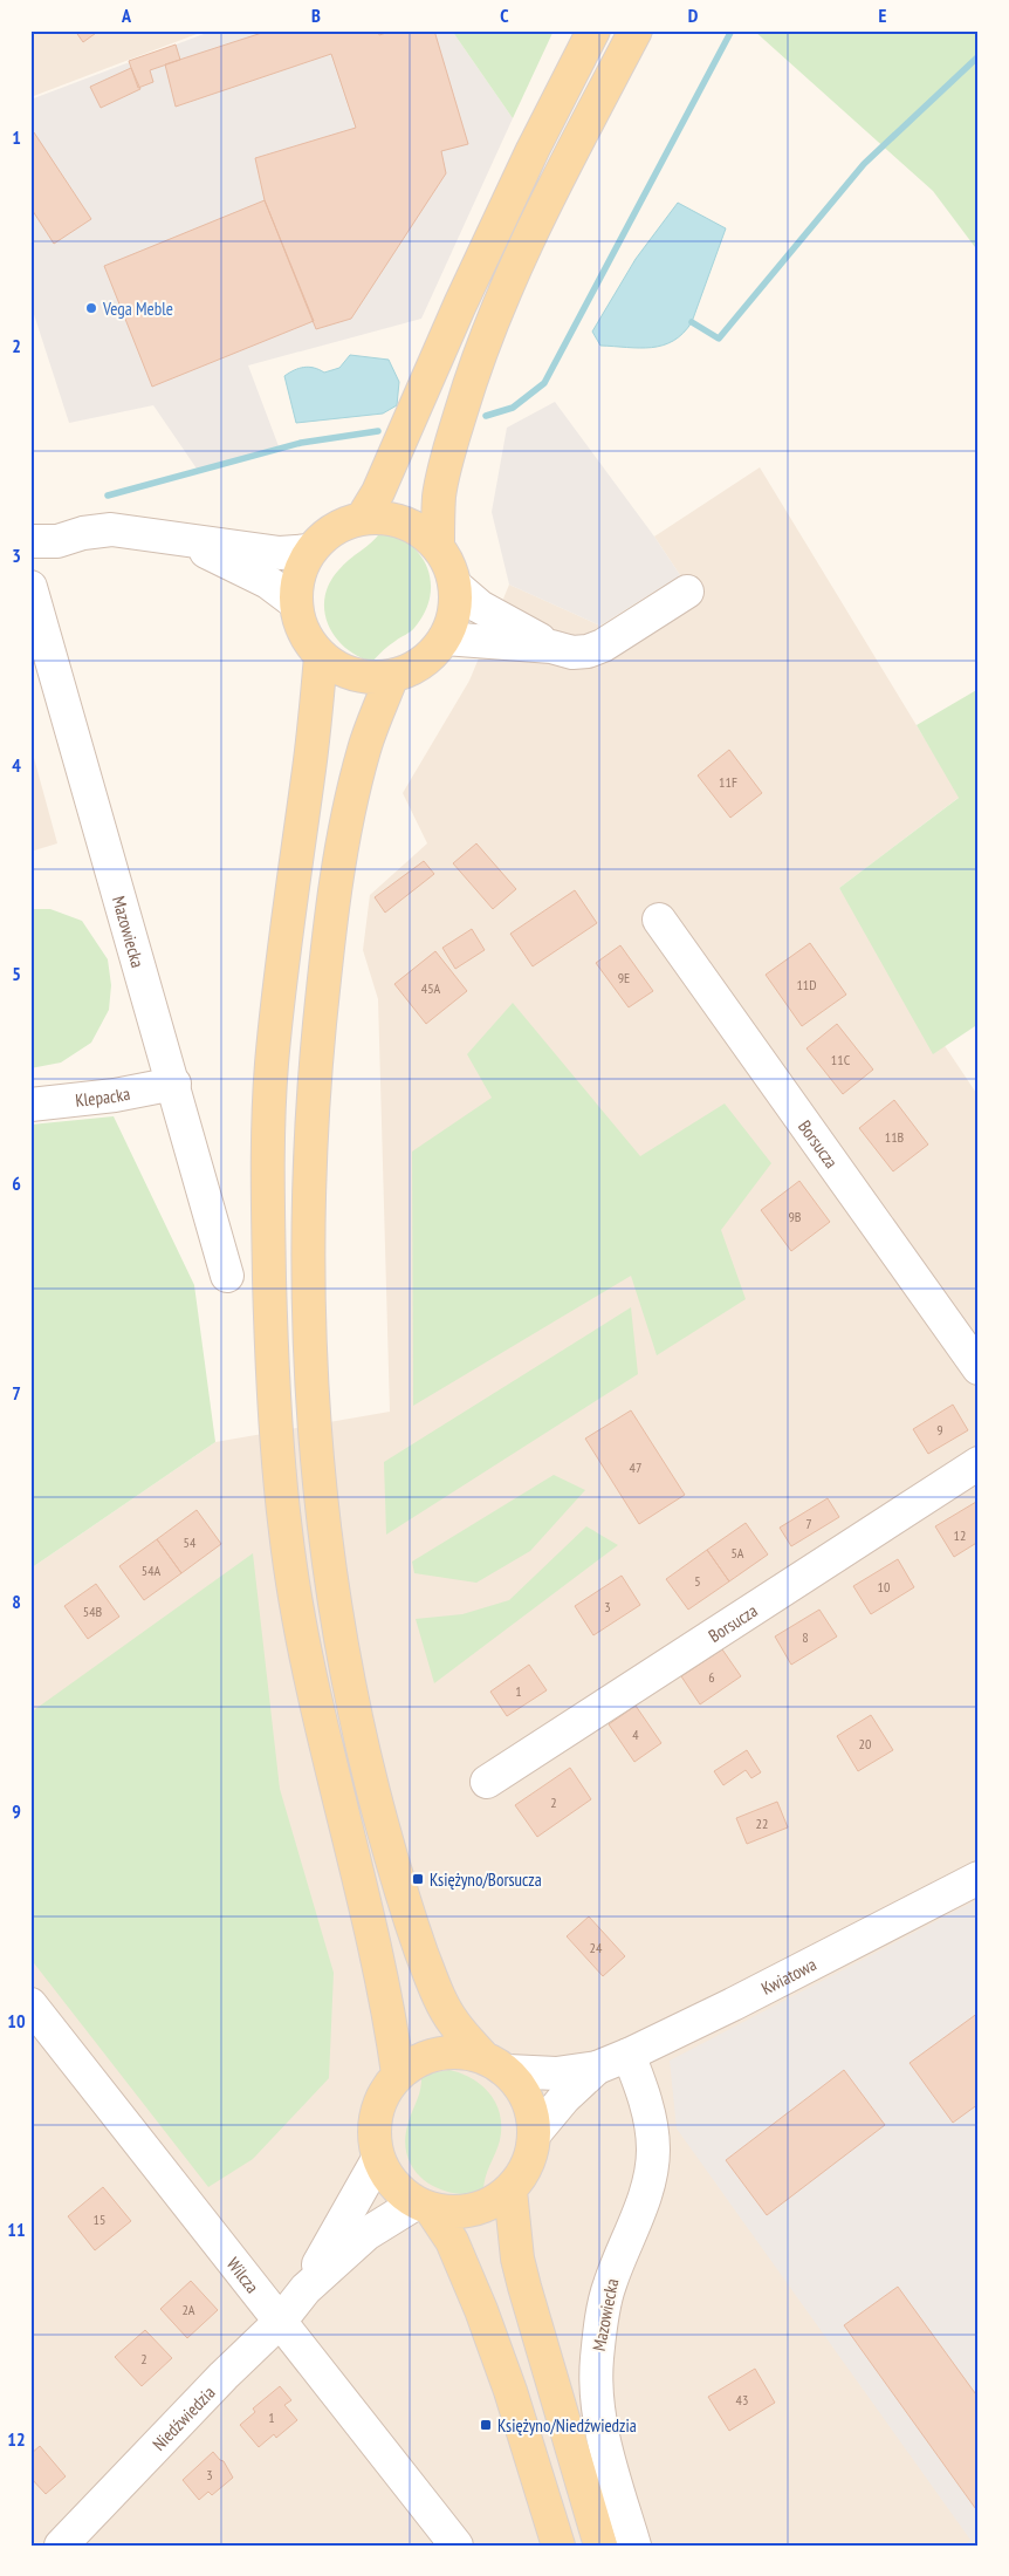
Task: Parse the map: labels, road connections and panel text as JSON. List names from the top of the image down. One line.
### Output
{"streets":{"street":["Mazowiecka","Klepacka","Borsucza","Kwiatowa","Wilcza","Niedźwiedzia"]},"crossings":[["Mazowiecka","Klepacka"],["Mazowiecka","Kwiatowa"],["Kwiatowa","Niedźwiedzia"],["Wilcza","Niedźwiedzia"]],"places":{"other":["Vega Meble"],"transit":["Księżyno/Borsucza","Księżyno/Niedźwiedzia"]},"house_numbers":["11F","9E","11D","45A","11C","11B","9B","9","47","7","12","54","5A","54A","5","10","3","54B","8","6","1","4","20","2","22","24","15","2A","2","43","1","3"],"grid":{"columns":["A","B","C","D","E"],"rows":["1","2","3","4","5","6","7","8","9","10","11","12"]}}
